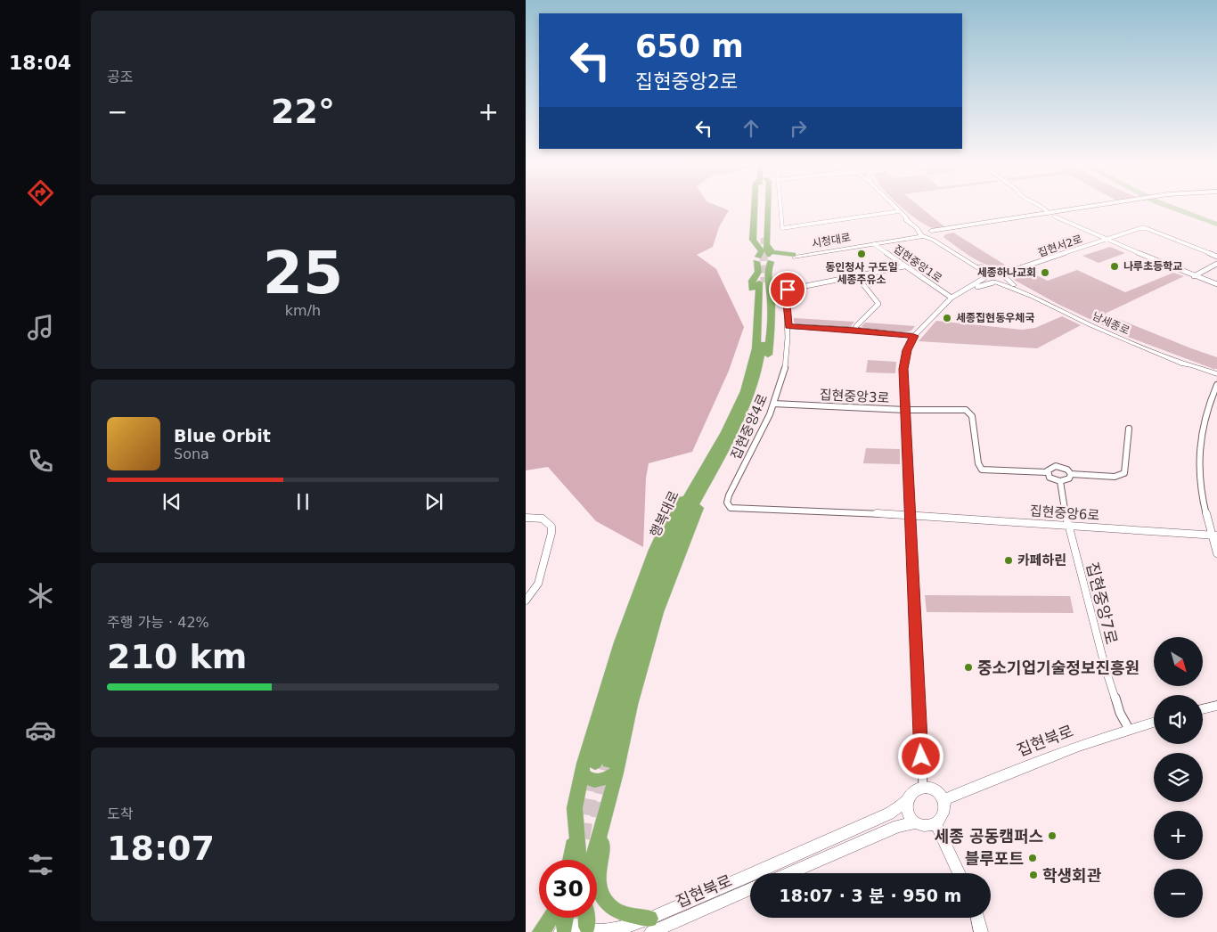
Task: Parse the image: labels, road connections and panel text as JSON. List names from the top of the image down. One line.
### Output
{"streets":{"highway":["행복대로"],"street":["시청대로","집현서2로","집현중앙1로","남세종로","집현중앙3로","집현중앙4로","집현중앙6로","집현중앙7로","집현북로"]},"crossings":[["시청대로","집현중앙1로"],["집현서2로","남세종로"],["집현중앙1로","집현중앙4로"],["집현중앙3로","집현중앙4로"],["집현중앙4로","집현중앙6로"],["집현중앙6로","집현중앙7로"],["집현중앙7로","집현북로"]],"places":["동인청사 구도일 세종주유소","나루초등학교","세종하나교회","세종집현동우체국","카페하린","중소기업기술정보진흥원","세종 공동캠퍼스","블루포트","학생회관"],"north":"bottom right","page":{"tabs":"18:04","tile":["공조",["25","km/h"],["주행 가능 · 42%","210 km"],["도착","18:07"]],"turn":["650 m","집현중앙2로"],"heat":["−","22°","+"],"song":["Blue Orbit","Sona"],"map_buttons":["+","−"],"limit":"30","trip":"18:07 · 3 분 · 950 m"}}
